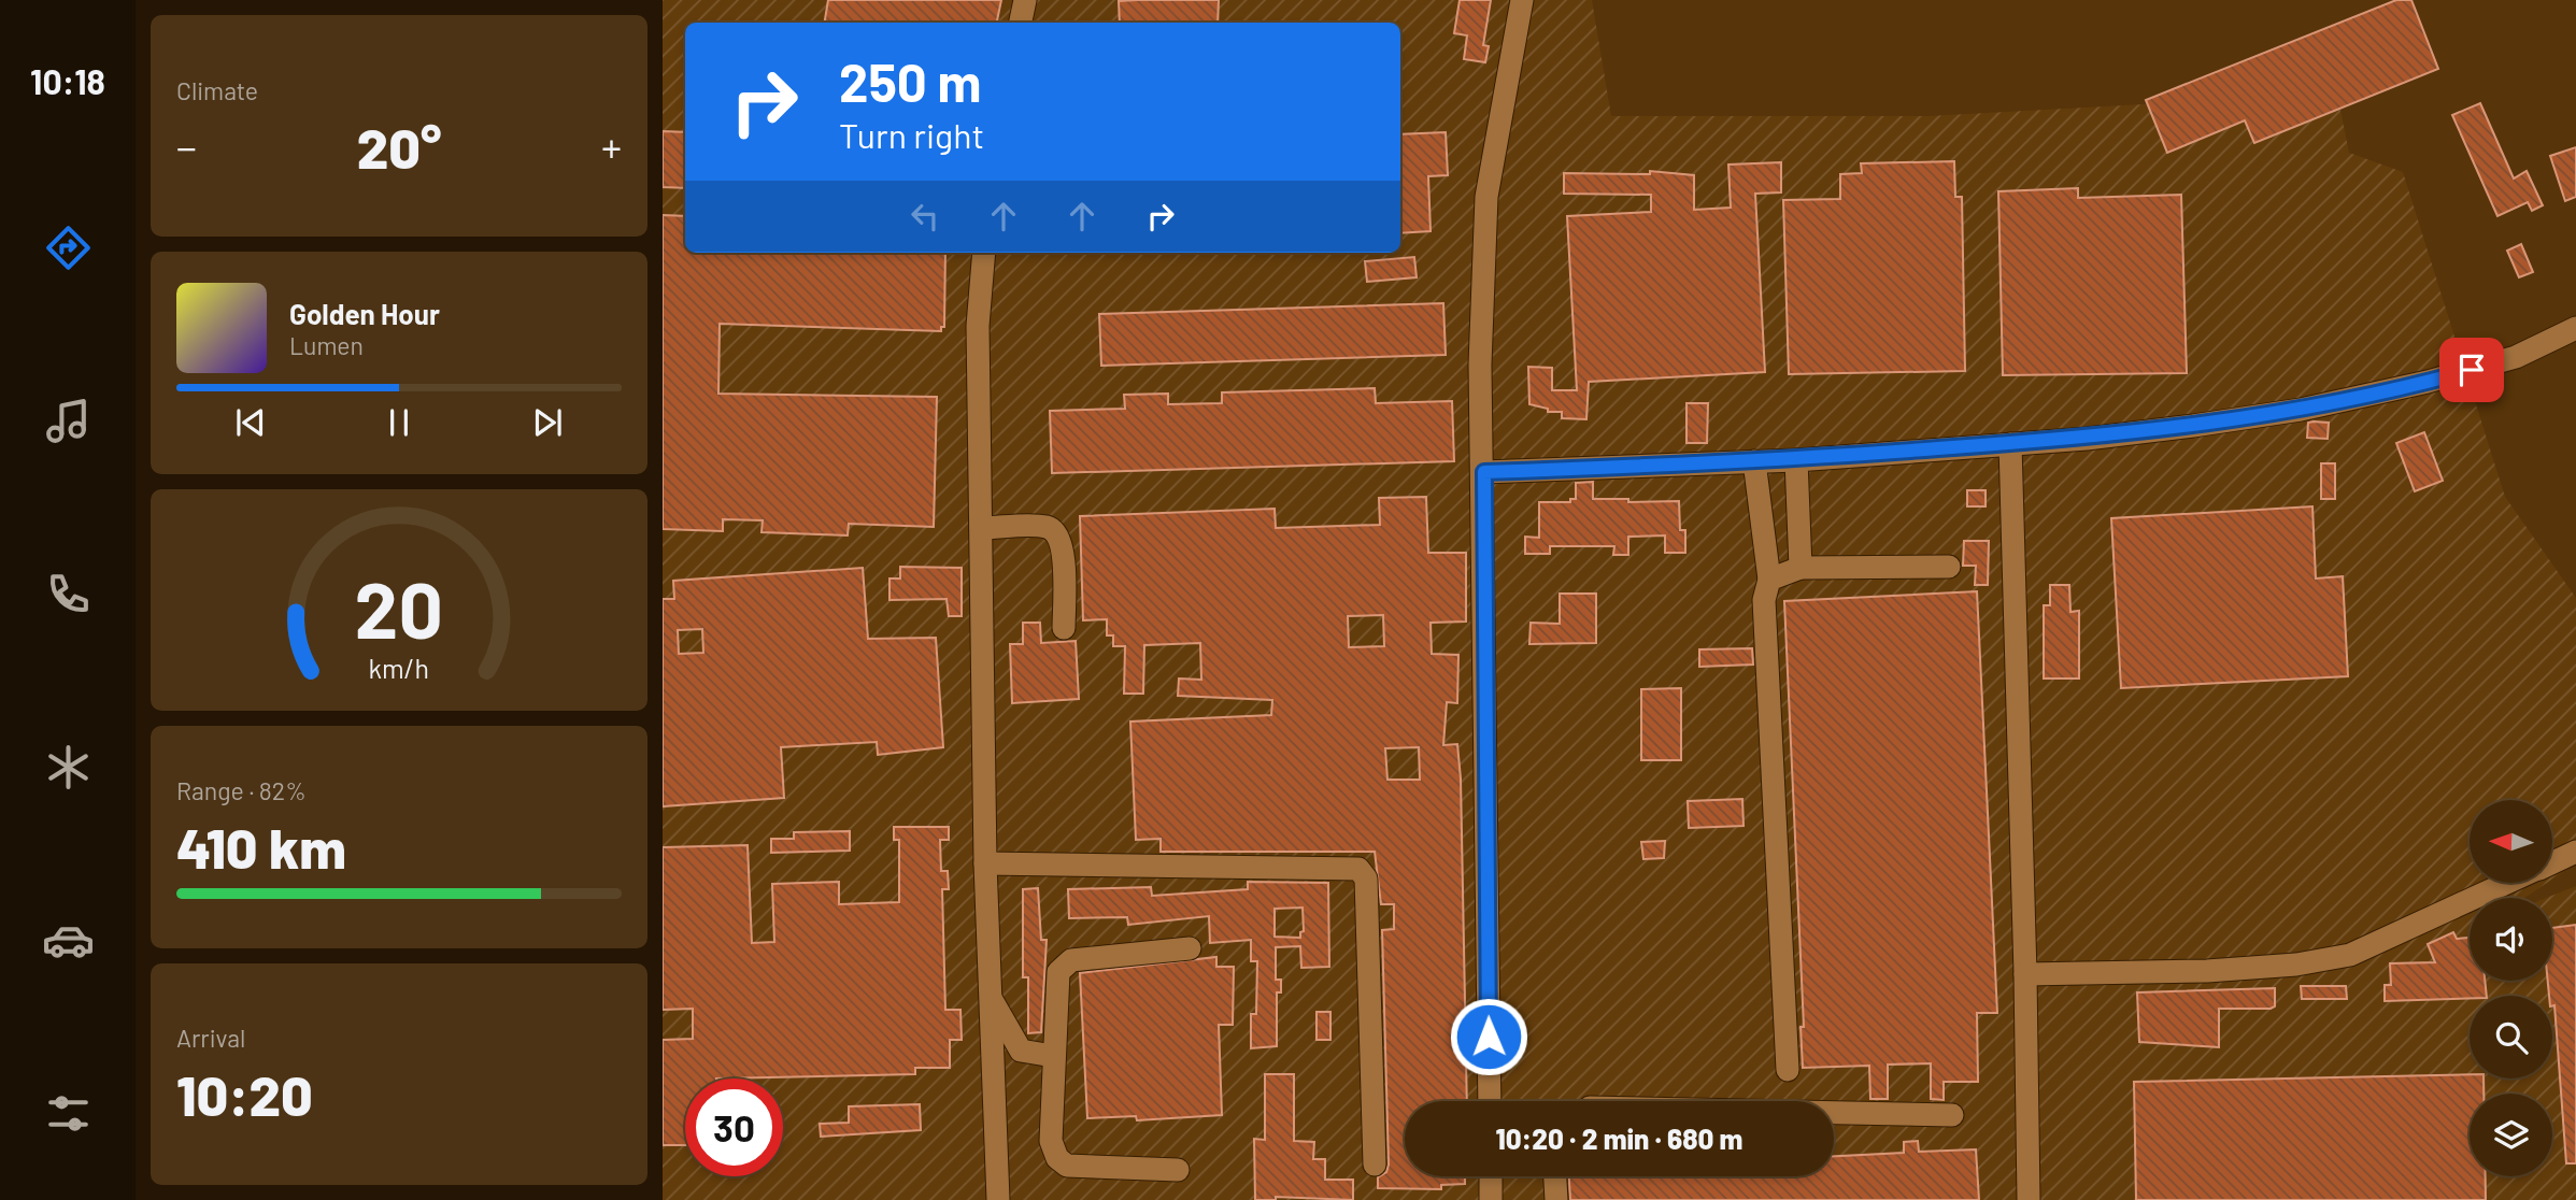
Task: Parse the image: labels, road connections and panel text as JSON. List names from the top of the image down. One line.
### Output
{"north":"left","page":{"tabs":"10:18","tile":["Climate",["Range · 82%","410 km"],["Arrival","10:20"]],"turn":["250 m","Turn right"],"heat":["−","20°","+"],"song":["Golden Hour","Lumen"],"limit":"30","trip":"10:20 · 2 min · 680 m","gauge":["20","km/h"]}}
